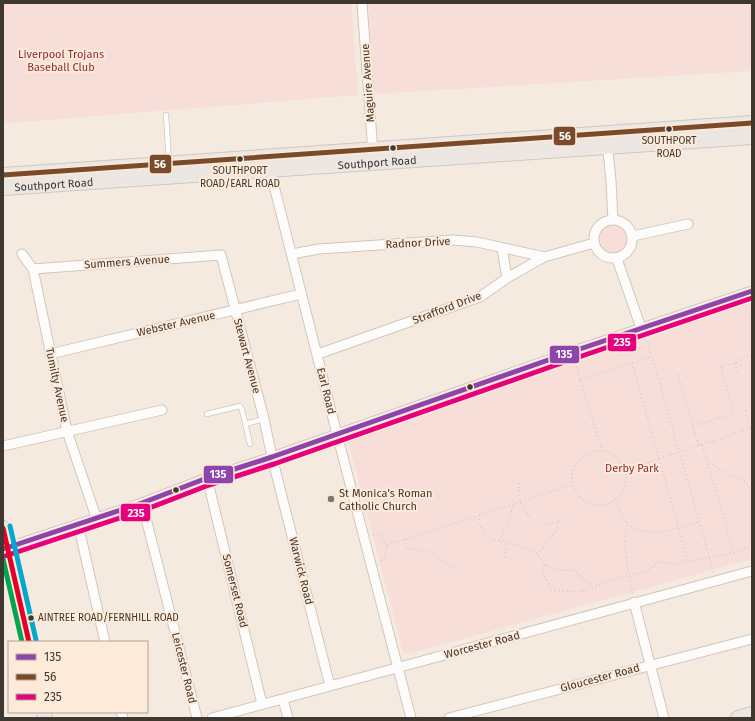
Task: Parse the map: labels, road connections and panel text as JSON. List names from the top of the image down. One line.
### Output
{"streets":{"main road":["Southport Road"],"street":["Maguire Avenue","Radnor Drive","Summers Avenue","Strafford Drive","Webster Avenue","Stewart Avenue","Tumilty Avenue","Earl Road","Warwick Road","Somerset Road","Worcester Road","Leicester Road","Gloucester Road"]},"crossings":[["Maguire Avenue","Southport Road"],["Southport Road","Earl Road"],["Radnor Drive","Strafford Drive"],["Radnor Drive","Earl Road"],["Summers Avenue","Stewart Avenue"],["Summers Avenue","Tumilty Avenue"],["Strafford Drive","Earl Road"],["Webster Avenue","Stewart Avenue"],["Webster Avenue","Tumilty Avenue"],["Webster Avenue","Earl Road"],["Stewart Avenue","Warwick Road"],["Earl Road","Worcester Road"],["Warwick Road","Worcester Road"],["Somerset Road","Worcester Road"]],"parks":["Liverpool Trojans Baseball Club","Derby Park"],"places":["SOUTHPORT ROAD","SOUTHPORT ROAD/EARL ROAD","St Monica's Roman Catholic Church","AINTREE ROAD/FERNHILL ROAD"],"lines":["transit line 56","transit line 135","transit line 235"],"legend":["135","56","235"]}
